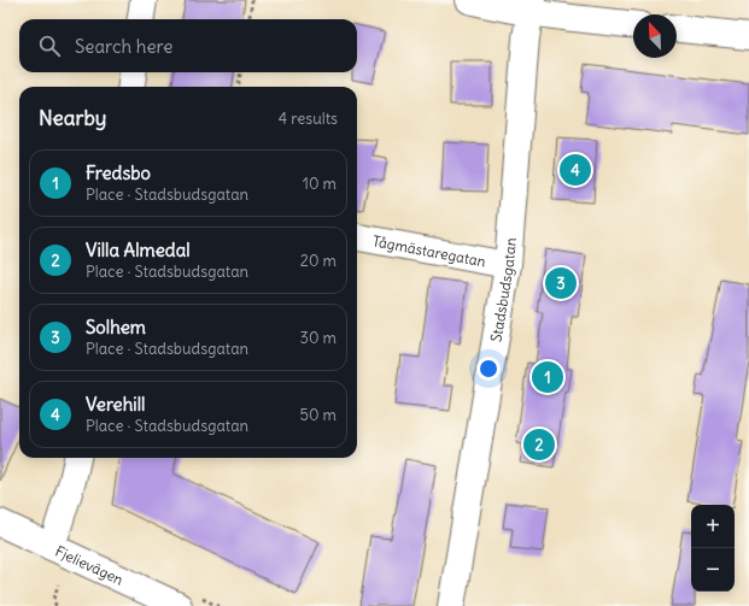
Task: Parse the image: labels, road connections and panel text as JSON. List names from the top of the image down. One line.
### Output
{"streets":{"street":["Tågmästaregatan","Stadsbudsgatan","Fjelievägen"]},"crossings":[["Tågmästaregatan","Stadsbudsgatan"]],"north":"top left","page":{"search":"Search here","heading":["Nearby","4 results"],"list":[{"mark":"1","name":"Fredsbo","note":"Place · Stadsbudsgatan","value":"10 m"},{"mark":"2","name":"Villa Almedal","note":"Place · Stadsbudsgatan","value":"20 m"},{"mark":"3","name":"Solhem","note":"Place · Stadsbudsgatan","value":"30 m"},{"mark":"4","name":"Verehill","note":"Place · Stadsbudsgatan","value":"50 m"}],"pins":["4","3","1","2"],"map_buttons":["+","−"]}}
